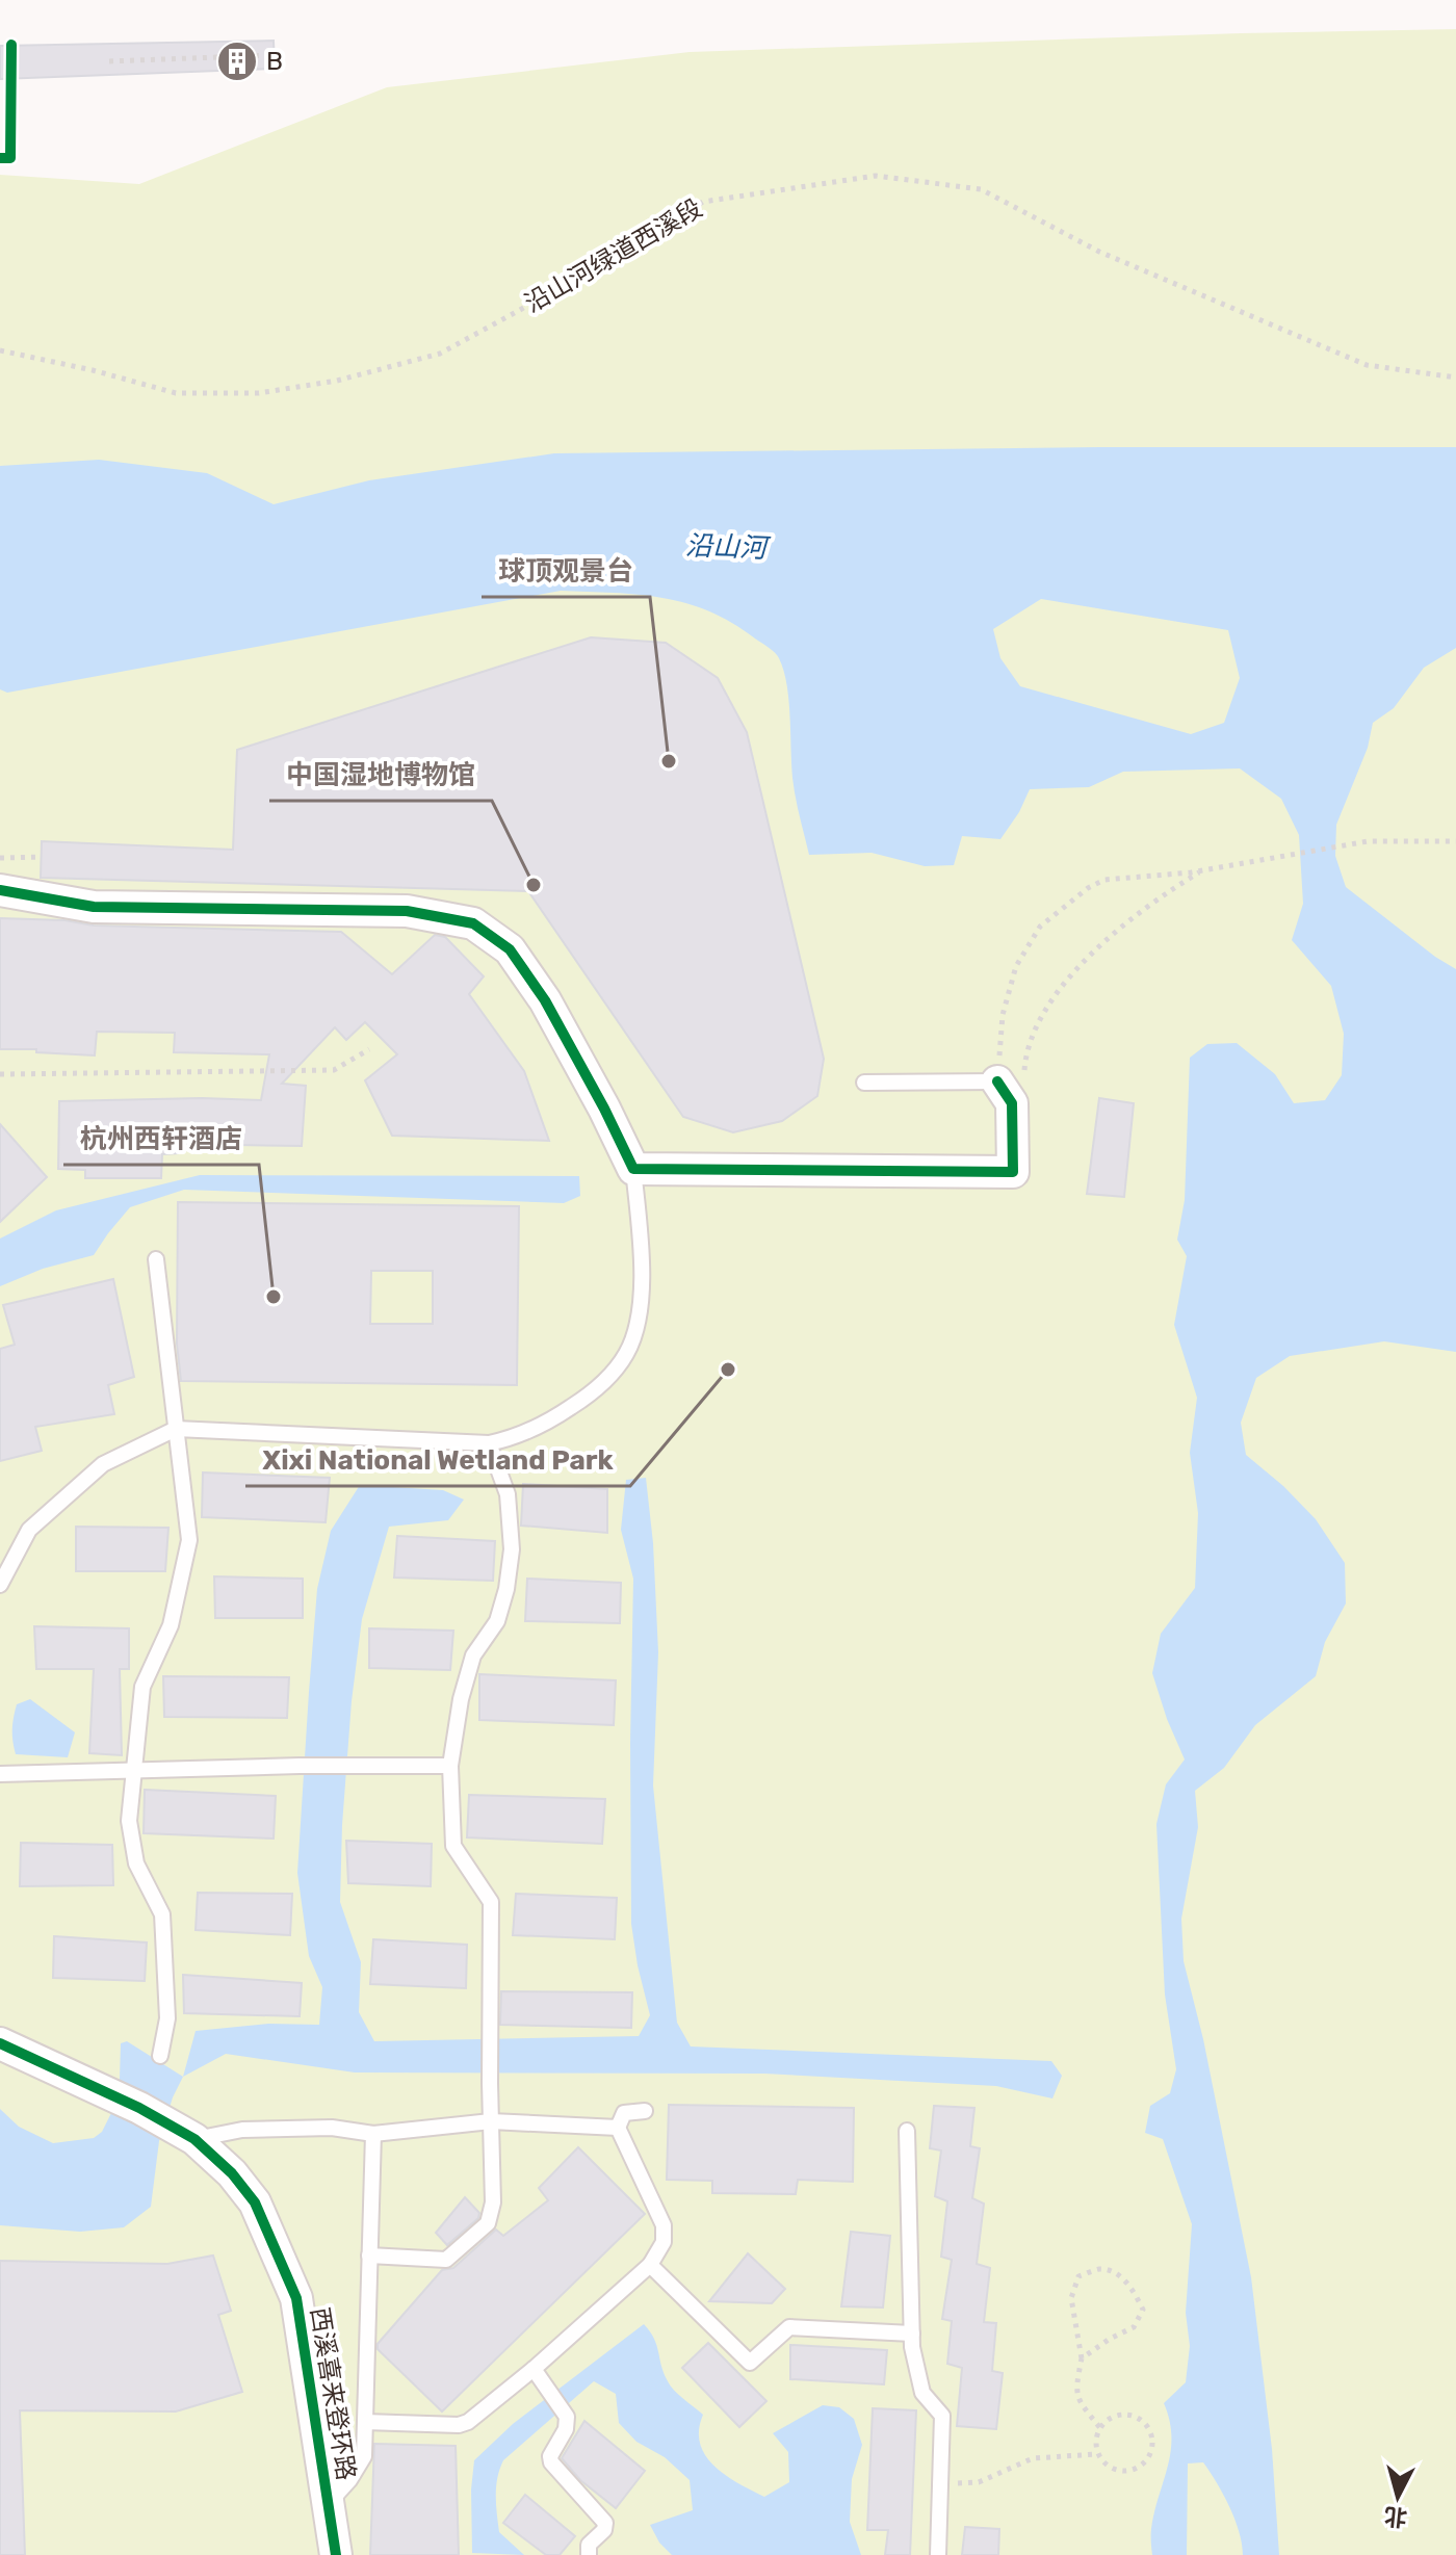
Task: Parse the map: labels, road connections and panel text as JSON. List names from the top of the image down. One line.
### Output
{"streets":{"street":["西溪喜来登环路"],"path":["沿山河绿道西溪段"]},"water":["沿山河"],"places":{"building":["B"],"other":["球顶观景台","中国湿地博物馆","杭州西轩酒店","Xixi National Wetland Park"]},"north":"bottom"}
